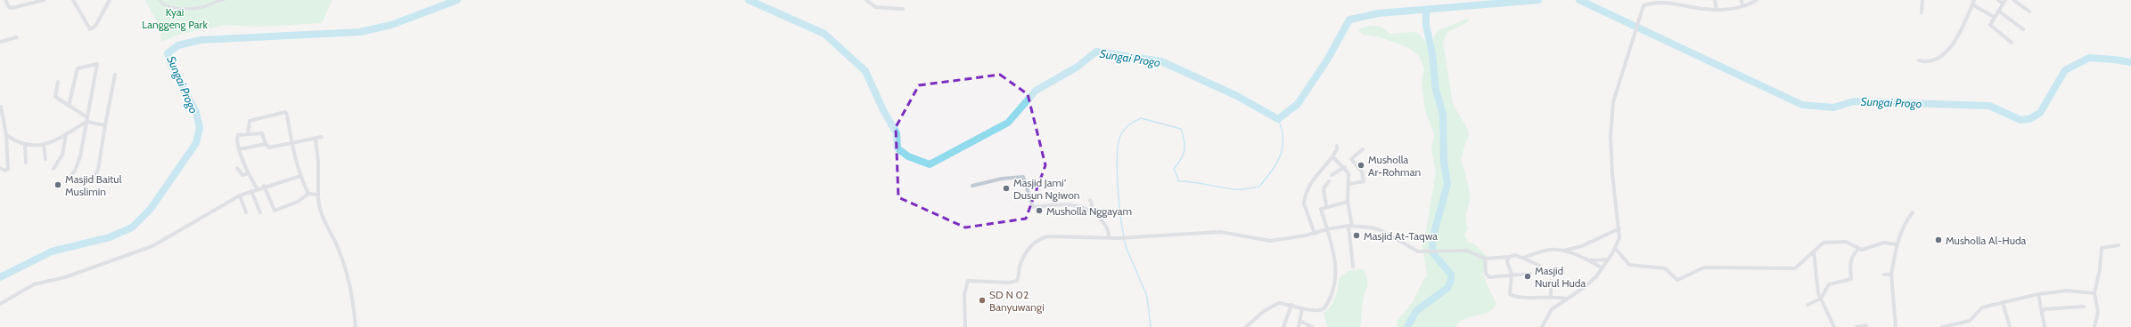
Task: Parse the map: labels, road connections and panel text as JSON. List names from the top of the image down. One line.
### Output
{"water":["Sungai Progo"],"parks":["Kyai Langgeng Park"],"places":["Musholla Ar-Rohman","Masjid Baitul Muslimin","Masjid Jami' Dusun Ngiwon","Musholla Nggayam","Masjid At-Taqwa","Musholla Al-Huda","Masjid Nurul Huda","SD N 02 Banyuwangi"]}
